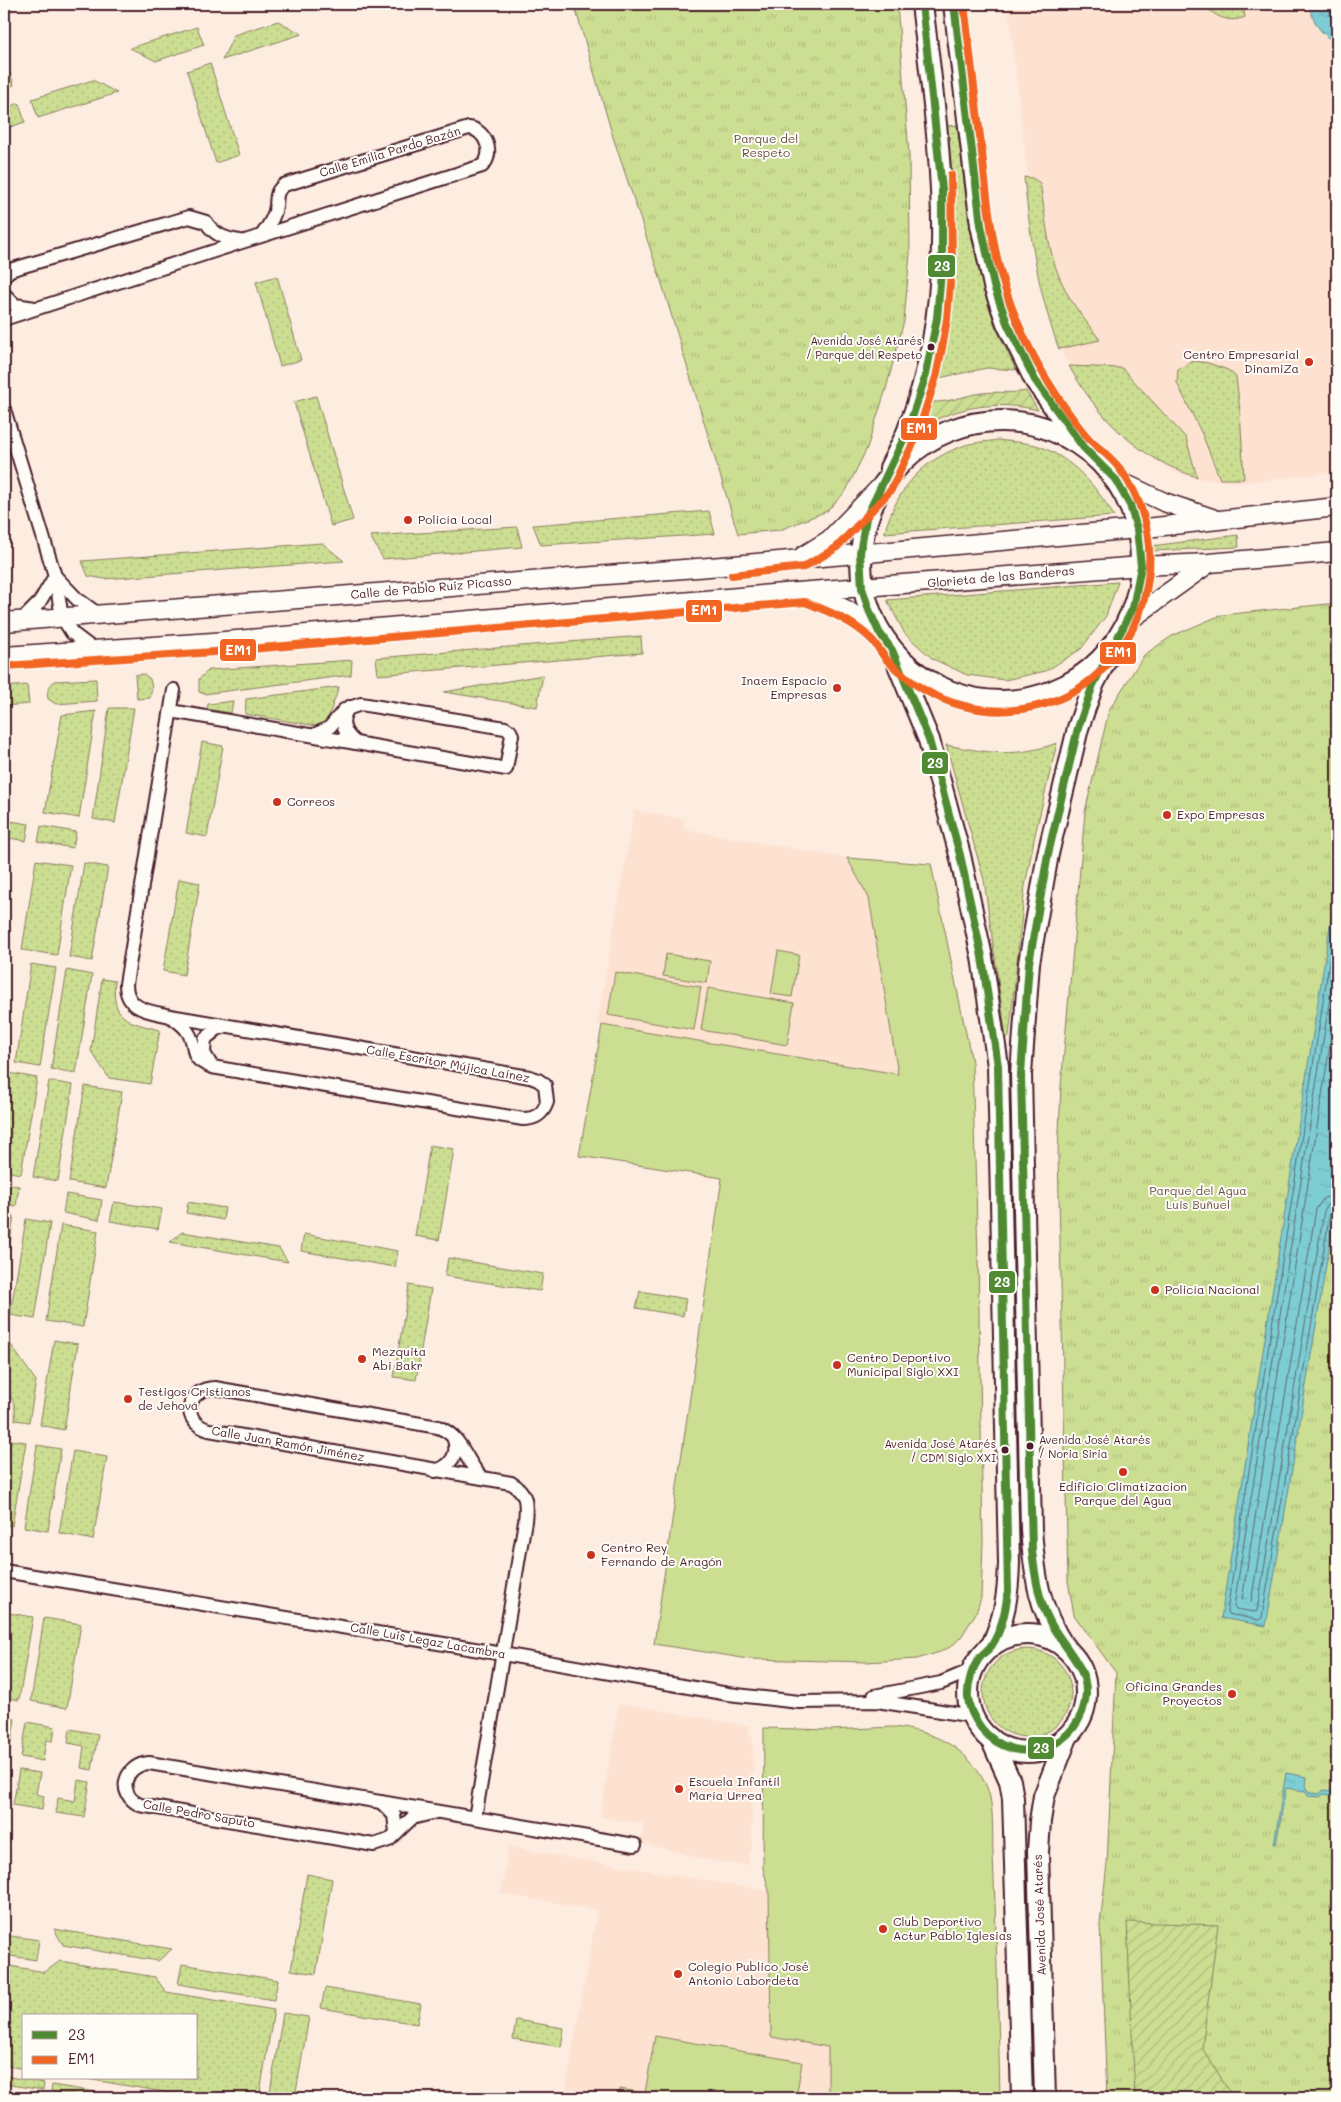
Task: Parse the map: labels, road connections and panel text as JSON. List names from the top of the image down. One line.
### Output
{"streets":{"main road":["Glorieta de las Banderas","Calle de Pablo Ruiz Picasso","Avenida José Atarés"],"street":["Calle Emilia Pardo Bazán","Calle Escritor Mújica Laínez","Calle Juan Ramón Jiménez","Calle Luis Legaz Lacambra","Calle Pedro Saputo"]},"crossings":[["Calle Juan Ramón Jiménez","Calle Luis Legaz Lacambra"],["Calle Luis Legaz Lacambra","Avenida José Atarés"]],"parks":["Parque del Respeto","Parque del Agua Luis Buñuel"],"places":["Avenida José Atarés / Parque del Respeto","Centro Empresarial DinamiZa","Policía Local","Inaem Espacio Empresas","Correos","Expo Empresas","Policía Nacional","Mezquita Abi Bakr","Centro Deportivo Municipal Siglo XXI","Testigos Cristianos de Jehová","Avenida José Atarés / Noria Siria","Avenida José Atarés / CDM Siglo XXI","Edificio Climatizacion Parque del Agua","Centro Rey Fernando de Aragón","Oficina Grandes Proyectos","Escuela Infantil María Urrea","Club Deportivo Actur Pablo Iglesias","Colegio Publico José Antonio Labordeta"],"lines":["transit line 23","transit line EM1"],"legend":["23","EM1"]}
